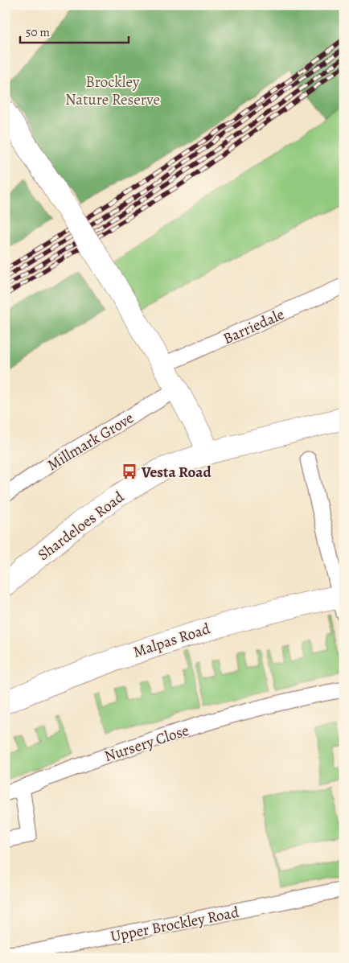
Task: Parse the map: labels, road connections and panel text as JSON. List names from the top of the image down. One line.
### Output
{"streets":{"street":["Barriedale","Millmark Grove","Shardeloes Road","Malpas Road","Nursery Close","Upper Brockley Road"]},"parks":["Brockley Nature Reserve"],"places":{"bus stop":["Vesta Road"]},"scale_bar":"50 m"}
